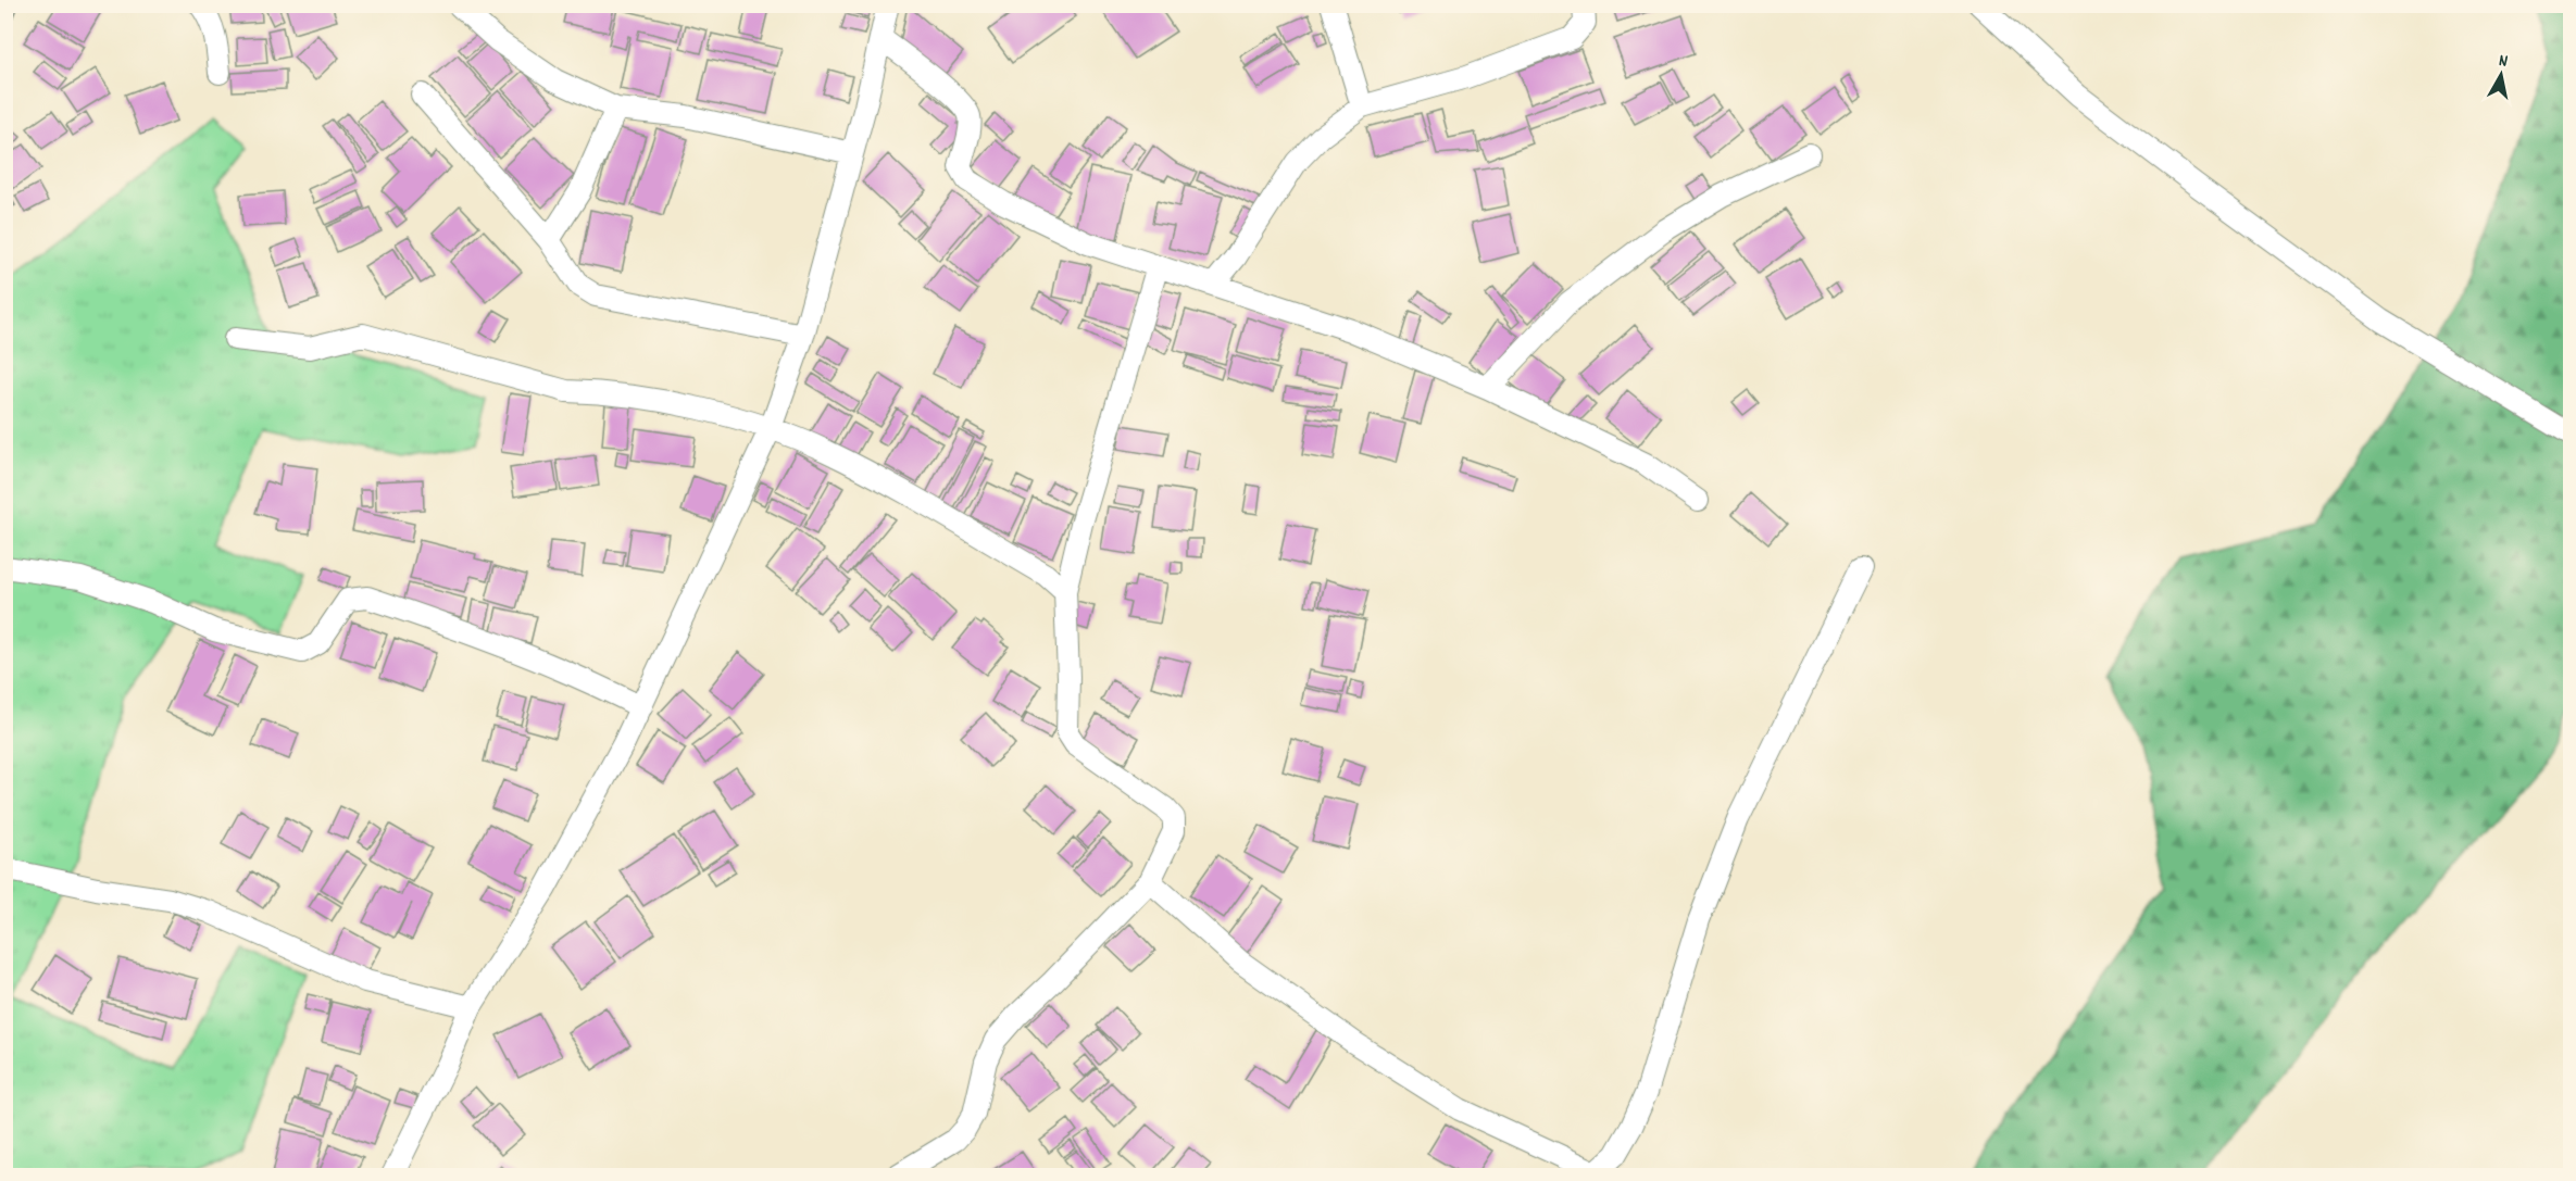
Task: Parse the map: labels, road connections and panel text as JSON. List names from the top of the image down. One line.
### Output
{"north":"top"}
